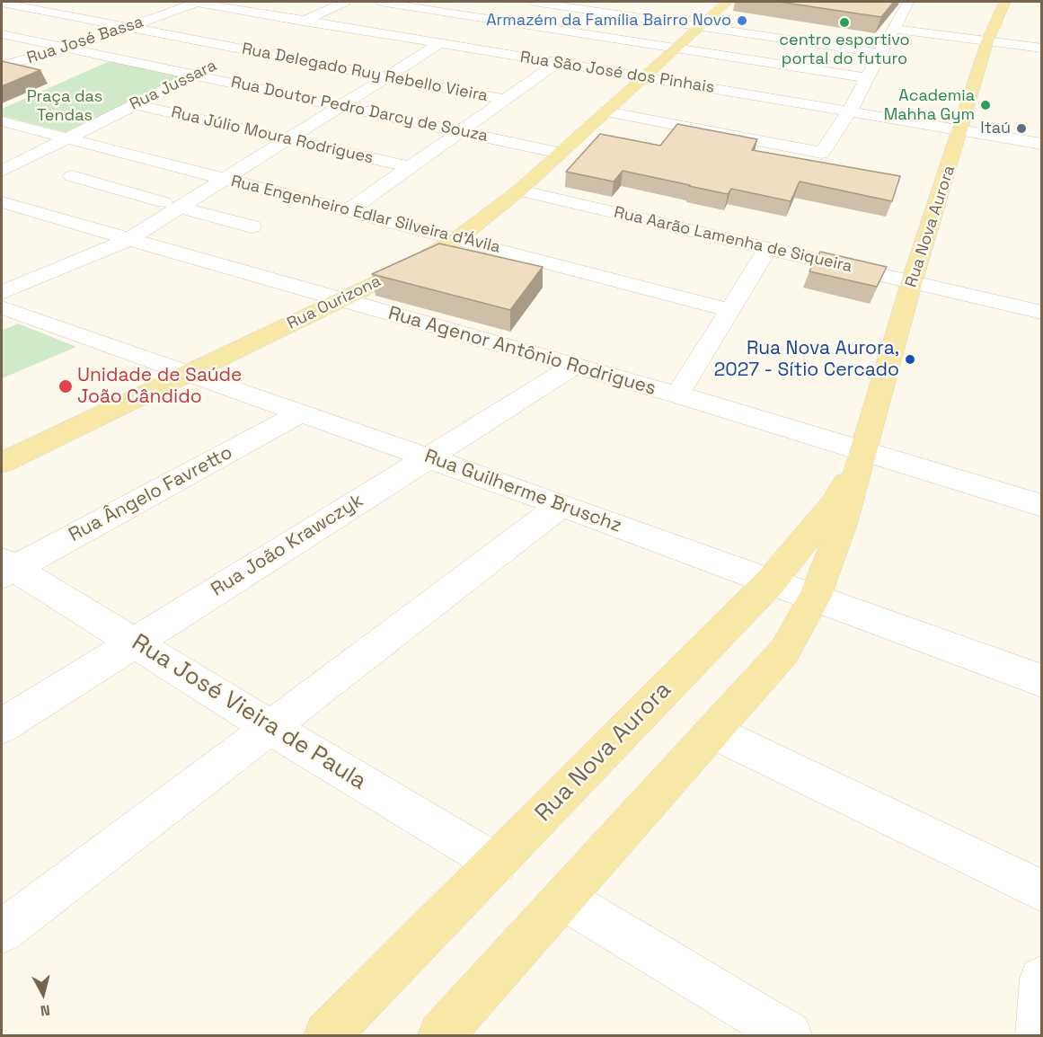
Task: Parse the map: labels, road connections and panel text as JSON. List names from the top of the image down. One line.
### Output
{"streets":{"main road":["Rua Nova Aurora","Rua Ourizona"],"street":["Rua José Bassa","Rua Delegado Ruy Rebello Vieira","Rua São José dos Pinhais","Rua Jussara","Rua Doutor Pedro Darcy de Souza","Rua Júlio Moura Rodrigues","Rua Engenheiro Edlar Silveira d'Ávila","Rua Aarão Lamenha de Siqueira","Rua Agenor Antônio Rodrigues","Rua Guilherme Bruschz","Rua Ângelo Favretto","Rua João Krawczyk","Rua José Vieira de Paula"]},"crossings":[["Rua José Bassa","Rua Delegado Ruy Rebello Vieira"],["Rua José Bassa","Rua São José dos Pinhais"],["Rua José Bassa","Rua Doutor Pedro Darcy de Souza"],["Rua Delegado Ruy Rebello Vieira","Rua Jussara"],["Rua São José dos Pinhais","Rua Jussara"],["Rua São José dos Pinhais","Rua Nova Aurora"],["Rua São José dos Pinhais","Rua Ourizona"],["Rua Jussara","Rua Doutor Pedro Darcy de Souza"],["Rua Jussara","Rua Júlio Moura Rodrigues"],["Rua Jussara","Rua Engenheiro Edlar Silveira d'Ávila"],["Rua Doutor Pedro Darcy de Souza","Rua Ourizona"],["Rua Engenheiro Edlar Silveira d'Ávila","Rua Ourizona"],["Rua Nova Aurora","Rua Aarão Lamenha de Siqueira"],["Rua Nova Aurora","Rua Agenor Antônio Rodrigues"],["Rua Nova Aurora","Rua Guilherme Bruschz"],["Rua Nova Aurora","Rua José Vieira de Paula"],["Rua Aarão Lamenha de Siqueira","Rua Ourizona"],["Rua Ourizona","Rua Agenor Antônio Rodrigues"],["Rua Ourizona","Rua Guilherme Bruschz"],["Rua Agenor Antônio Rodrigues","Rua João Krawczyk"],["Rua Guilherme Bruschz","Rua Ângelo Favretto"],["Rua Guilherme Bruschz","Rua João Krawczyk"],["Rua Ângelo Favretto","Rua José Vieira de Paula"],["Rua João Krawczyk","Rua José Vieira de Paula"]],"parks":["Praça das Tendas"],"places":["Armazém da Família Bairro Novo","centro esportivo portal do futuro","Academia Mahha Gym","Itaú","Rua Nova Aurora, 2027 - Sítio Cercado","Unidade de Saúde João Cândido"],"north":"bottom"}
